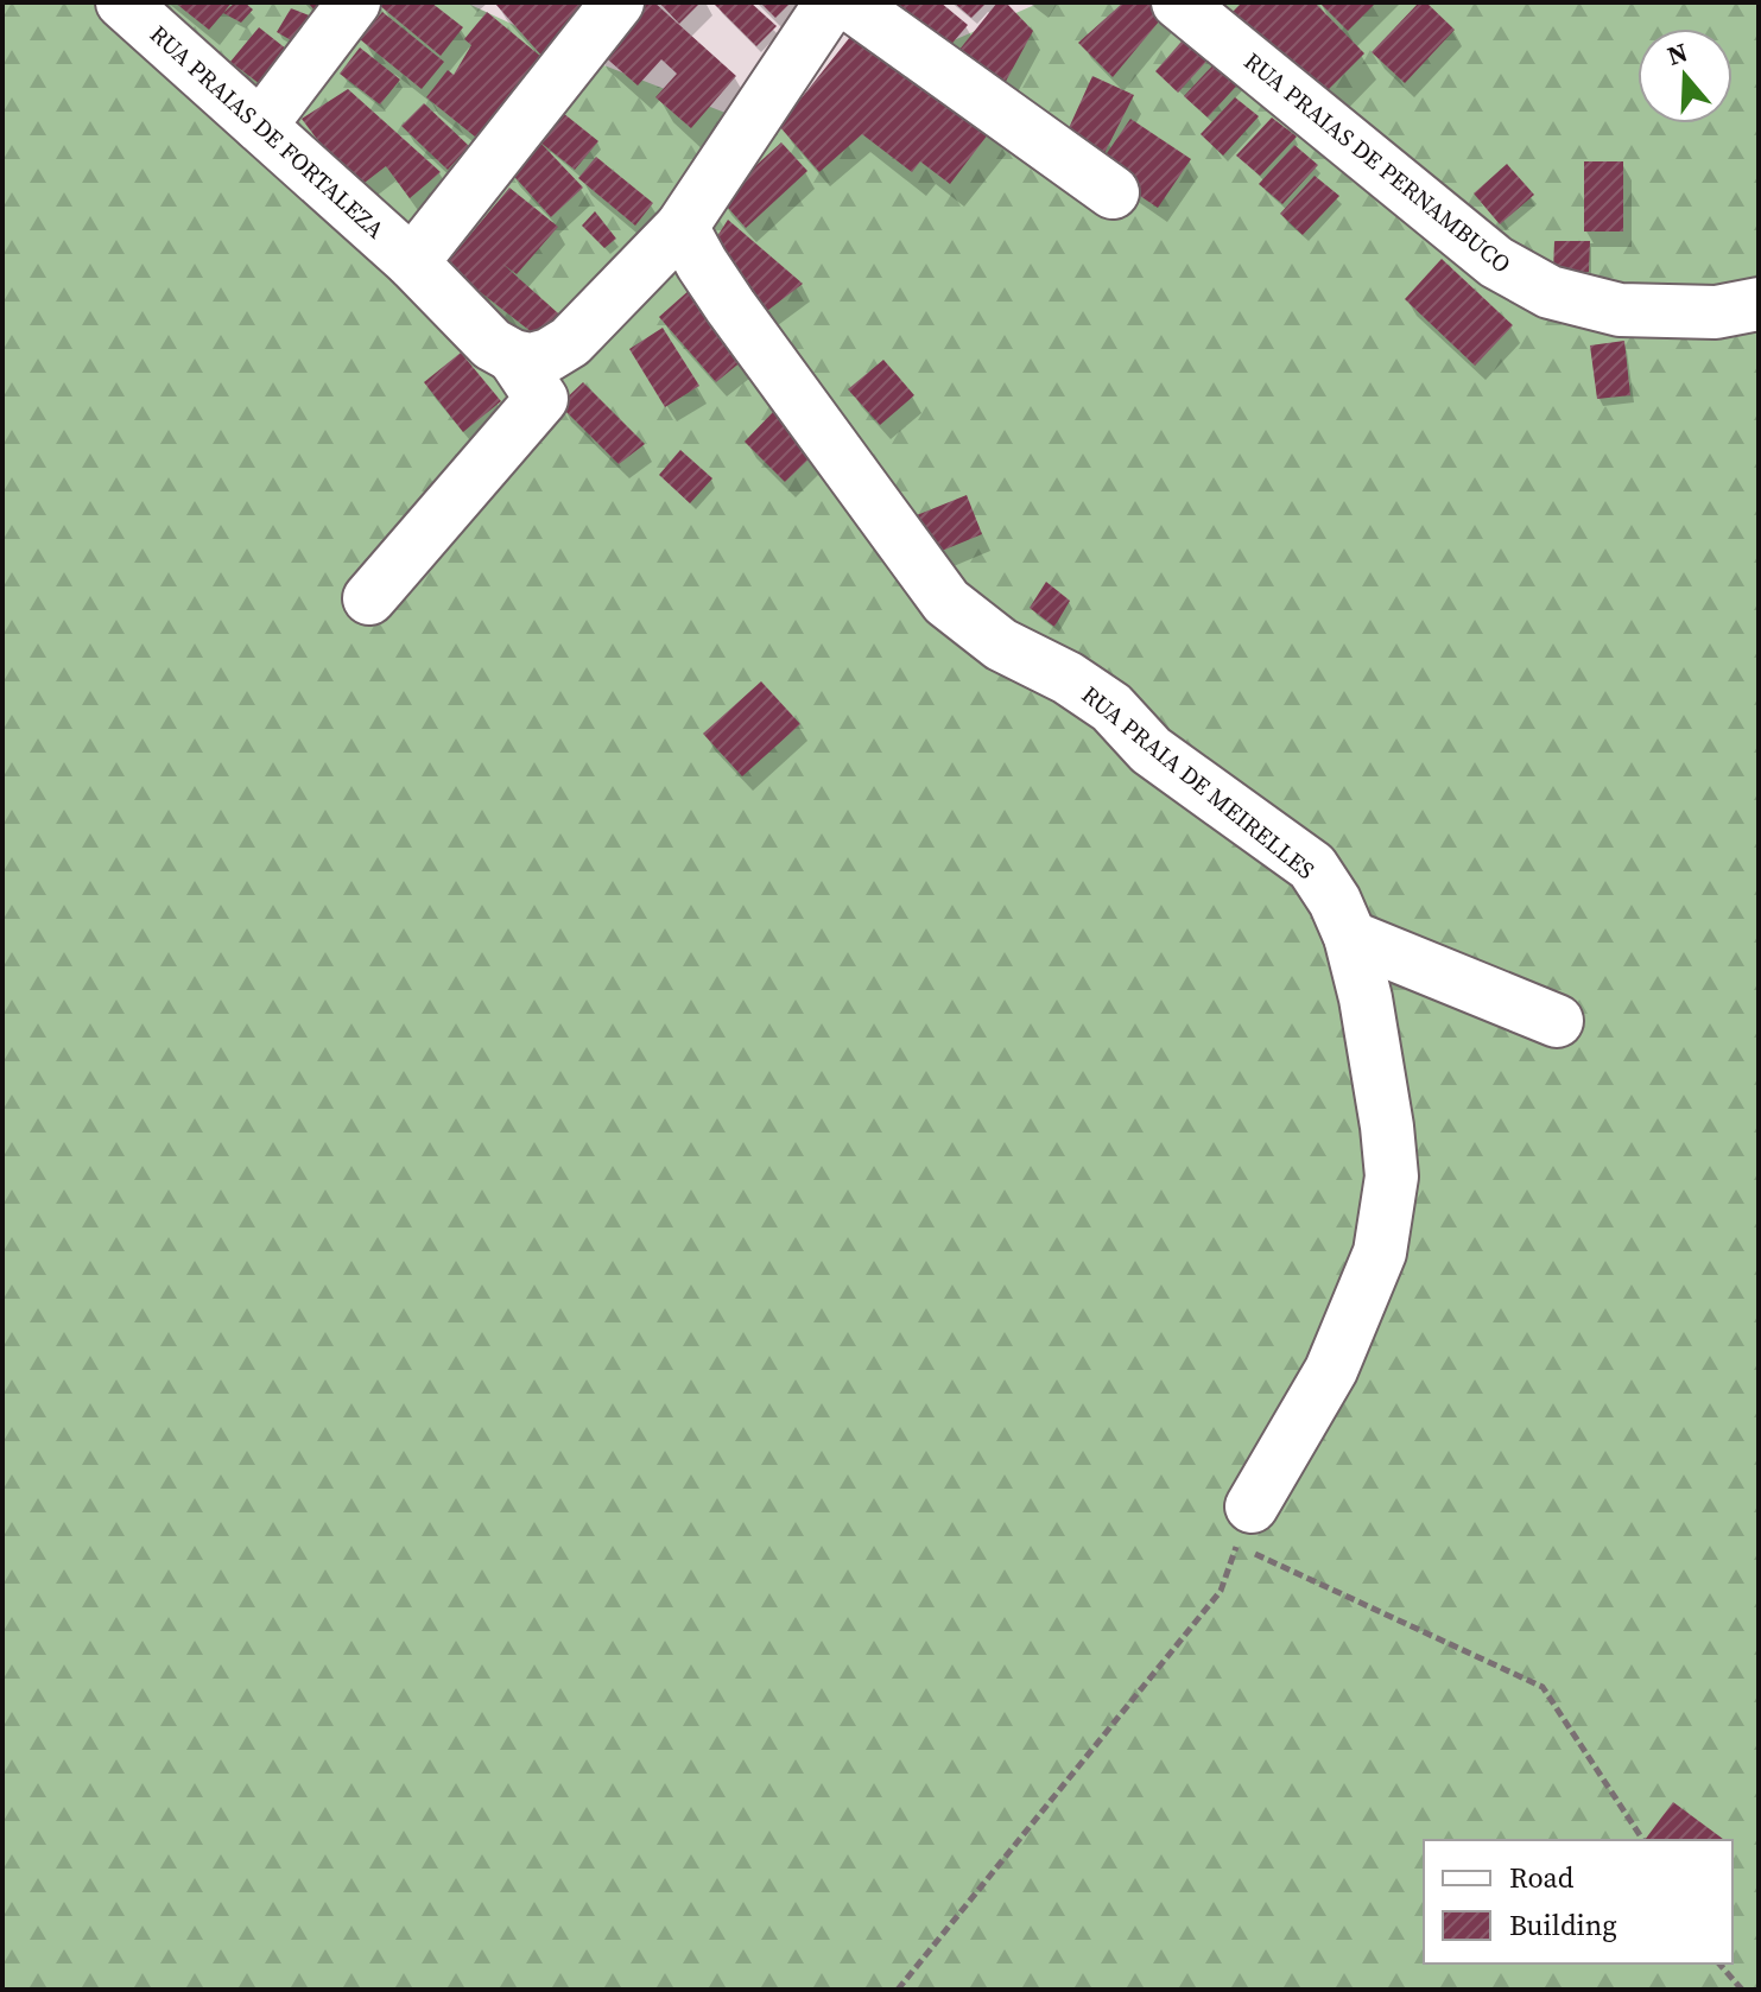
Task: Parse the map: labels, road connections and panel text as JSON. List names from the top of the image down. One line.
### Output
{"streets":{"street":["RUA PRAIAS DE FORTALEZA","RUA PRAIAS DE PERNAMBUCO","RUA PRAIA DE MEIRELLES"]},"legend":["Road","Building"],"north":"top"}
